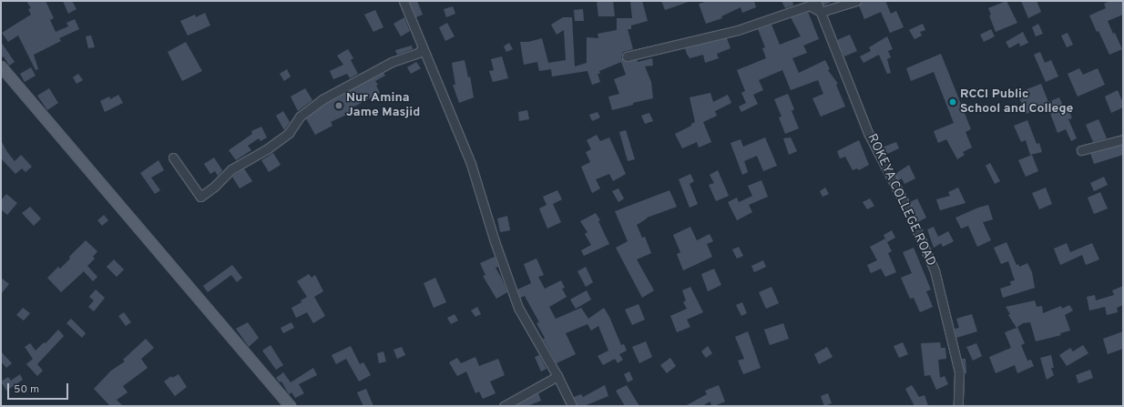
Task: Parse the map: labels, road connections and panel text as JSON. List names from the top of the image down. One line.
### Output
{"streets":{"street":["ROKEYA COLLEGE ROAD"]},"places":["RCCI Public School and College","Nur Amina Jame Masjid"],"scale_bar":"50 m"}
